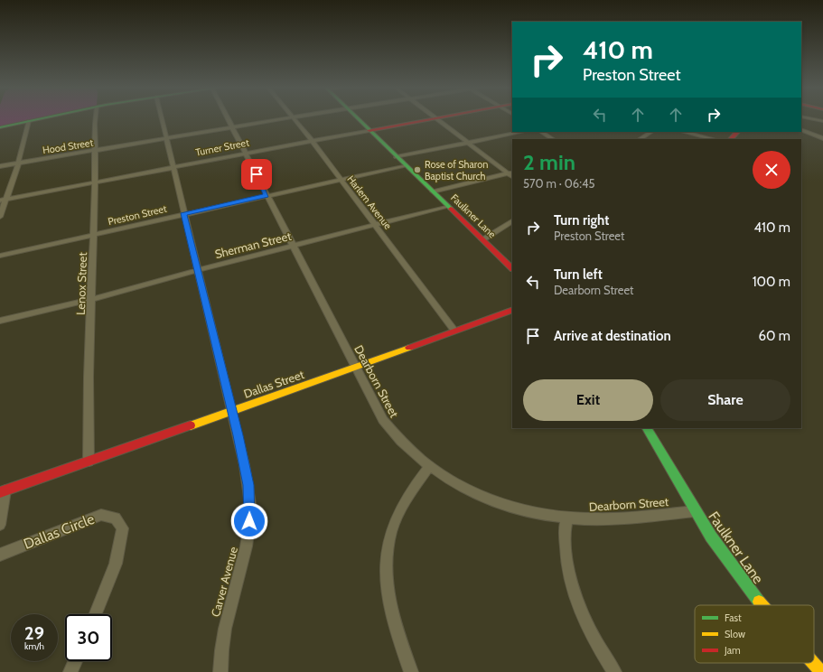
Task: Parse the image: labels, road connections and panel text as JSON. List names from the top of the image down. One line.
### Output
{"streets":{"street":["Hood Street","Turner Street","Harlem Avenue","Preston Street","Faulkner Lane","Sherman Street","Lenox Street","Dearborn Street","Dallas Street","Dallas Circle","Carver Avenue"]},"crossings":[["Hood Street","Lenox Street"],["Hood Street","Dearborn Street"],["Hood Street","Carver Avenue"],["Turner Street","Harlem Avenue"],["Turner Street","Faulkner Lane"],["Turner Street","Lenox Street"],["Turner Street","Dearborn Street"],["Turner Street","Carver Avenue"],["Harlem Avenue","Preston Street"],["Harlem Avenue","Sherman Street"],["Harlem Avenue","Dallas Street"],["Preston Street","Faulkner Lane"],["Preston Street","Lenox Street"],["Preston Street","Dearborn Street"],["Preston Street","Carver Avenue"],["Faulkner Lane","Sherman Street"],["Faulkner Lane","Dearborn Street"],["Sherman Street","Lenox Street"],["Sherman Street","Dearborn Street"],["Sherman Street","Carver Avenue"],["Lenox Street","Dallas Street"],["Dearborn Street","Dallas Street"],["Dallas Street","Carver Avenue"]],"places":["Rose of Sharon Baptist Church"],"legend":["Fast","Slow","Jam"],"page":{"turn":["410 m","Preston Street"],"heading":["2 min","570 m · 06:45"],"list":[{"name":"Turn right","note":"Preston Street","value":"410 m"},{"name":"Turn left","note":"Dearborn Street","value":"100 m"},{"name":"Arrive at destination","value":"60 m"}],"buttons":["Exit","Share"],"speed":"29 km/h","limit":"30"}}
